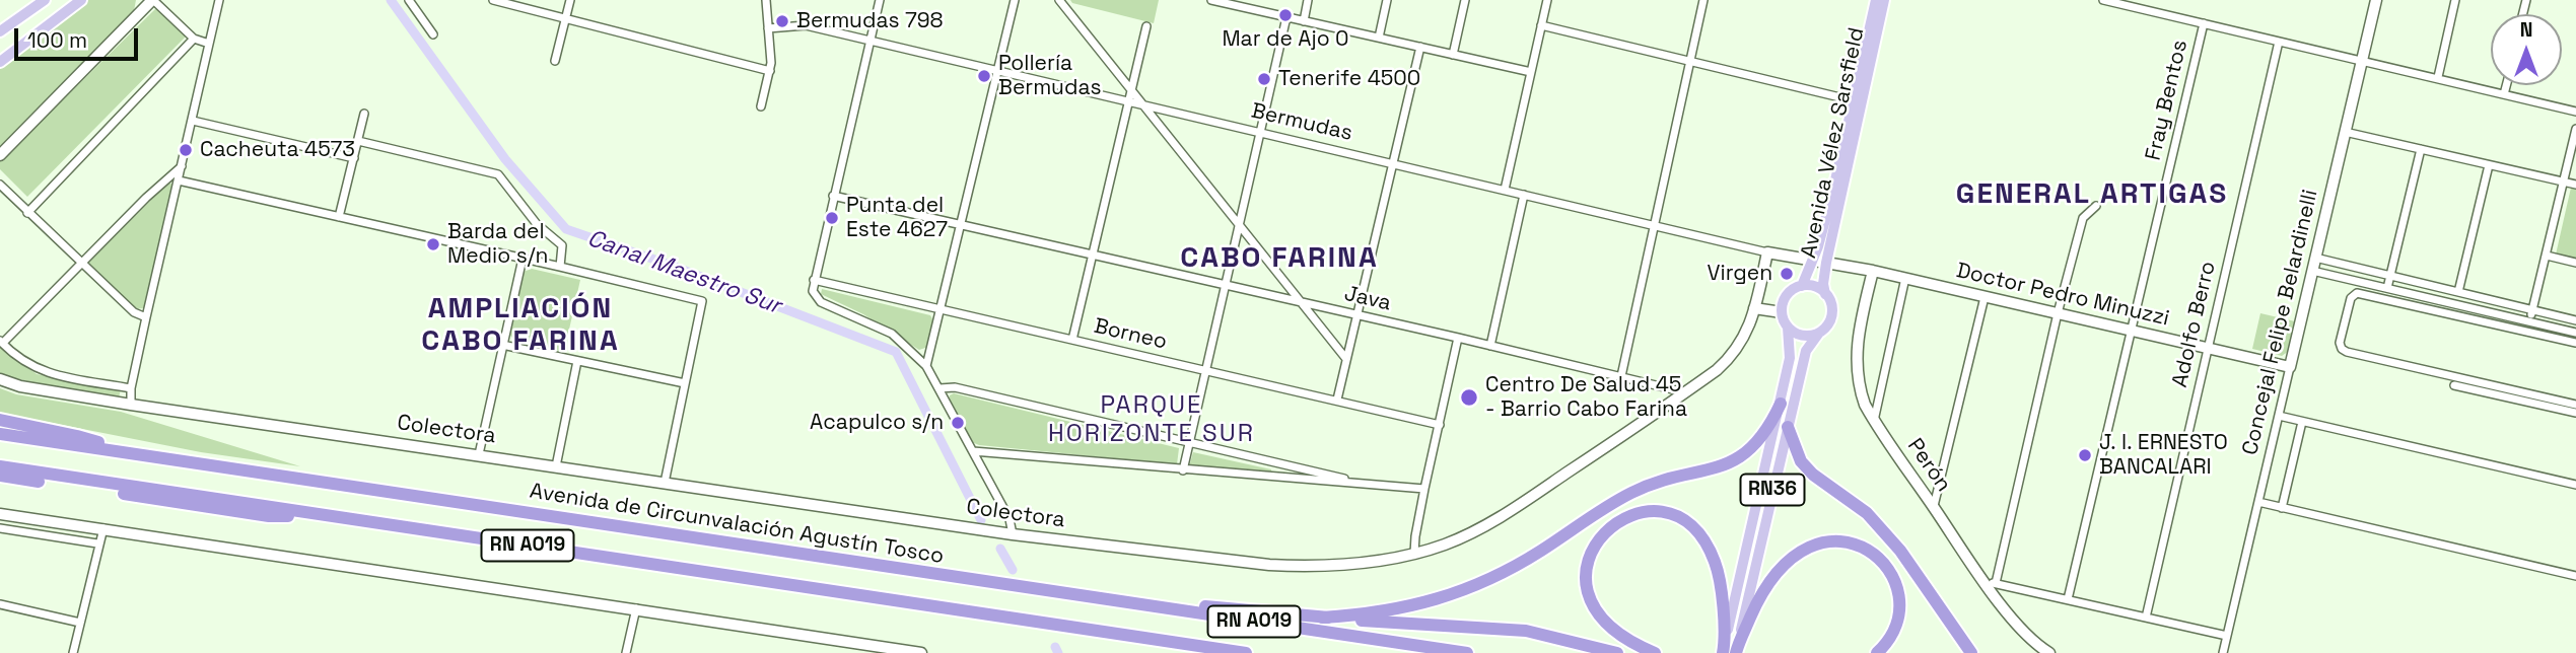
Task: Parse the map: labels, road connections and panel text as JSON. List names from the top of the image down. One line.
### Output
{"streets":{"highway":["Avenida de Circunvalación Agustín Tosco","RN A019"],"main road":["Avenida Vélez Sarsfield","RN36"],"street":["Fray Bentos","Bermudas","Doctor Pedro Minuzzi","Java","Concejal Felipe Belardinelli","Adolfo Berro","Borneo","Colectora","Perón"]},"crossings":[["Fray Bentos","Doctor Pedro Minuzzi"],["Bermudas","Avenida Vélez Sarsfield"],["Bermudas","Doctor Pedro Minuzzi"],["Bermudas","Colectora"],["Avenida Vélez Sarsfield","Doctor Pedro Minuzzi"],["Avenida Vélez Sarsfield","RN36"],["Doctor Pedro Minuzzi","Concejal Felipe Belardinelli"],["Doctor Pedro Minuzzi","Adolfo Berro"],["Doctor Pedro Minuzzi","Perón"],["Java","Colectora"]],"districts":["GENERAL ARTIGAS","CABO FARINA","AMPLIACIÓN CABO FARINA","PARQUE HORIZONTE SUR"],"water":["Canal Maestro Sur"],"places":["Mar de Ajo 0","Bermudas 798","Pollería Bermudas","Tenerife 4500","Cacheuta 4573","Punta del Este 4627","Barda del Medio s/n","Virgen","Centro De Salud 45 - Barrio Cabo Farina","Acapulco s/n","J. I. ERNESTO BANCALARI"],"scale_bar":"100 m","north":"top"}
